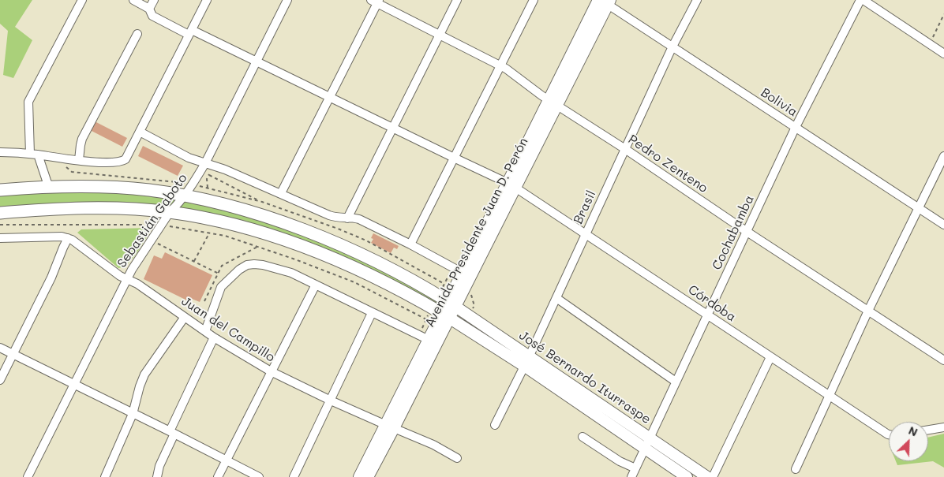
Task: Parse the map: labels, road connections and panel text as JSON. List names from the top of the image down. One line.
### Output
{"streets":{"main road":["Avenida Presidente Juan D. Perón","José Bernardo Iturraspe"],"street":["Bolivia","Pedro Zenteno","Brasil","Sebastián Gaboto","Cochabamba","Córdoba","Juan del Campillo"]},"crossings":[["Bolivia","Brasil"],["Bolivia","Avenida Presidente Juan D. Perón"],["Bolivia","Cochabamba"],["Pedro Zenteno","Brasil"],["Pedro Zenteno","Avenida Presidente Juan D. Perón"],["Pedro Zenteno","Cochabamba"],["Brasil","Córdoba"],["Brasil","José Bernardo Iturraspe"],["Sebastián Gaboto","Córdoba"],["Sebastián Gaboto","Juan del Campillo"],["Avenida Presidente Juan D. Perón","Córdoba"],["Avenida Presidente Juan D. Perón","Juan del Campillo"],["Avenida Presidente Juan D. Perón","José Bernardo Iturraspe"],["Cochabamba","Córdoba"],["Cochabamba","José Bernardo Iturraspe"]],"north":"top right"}
